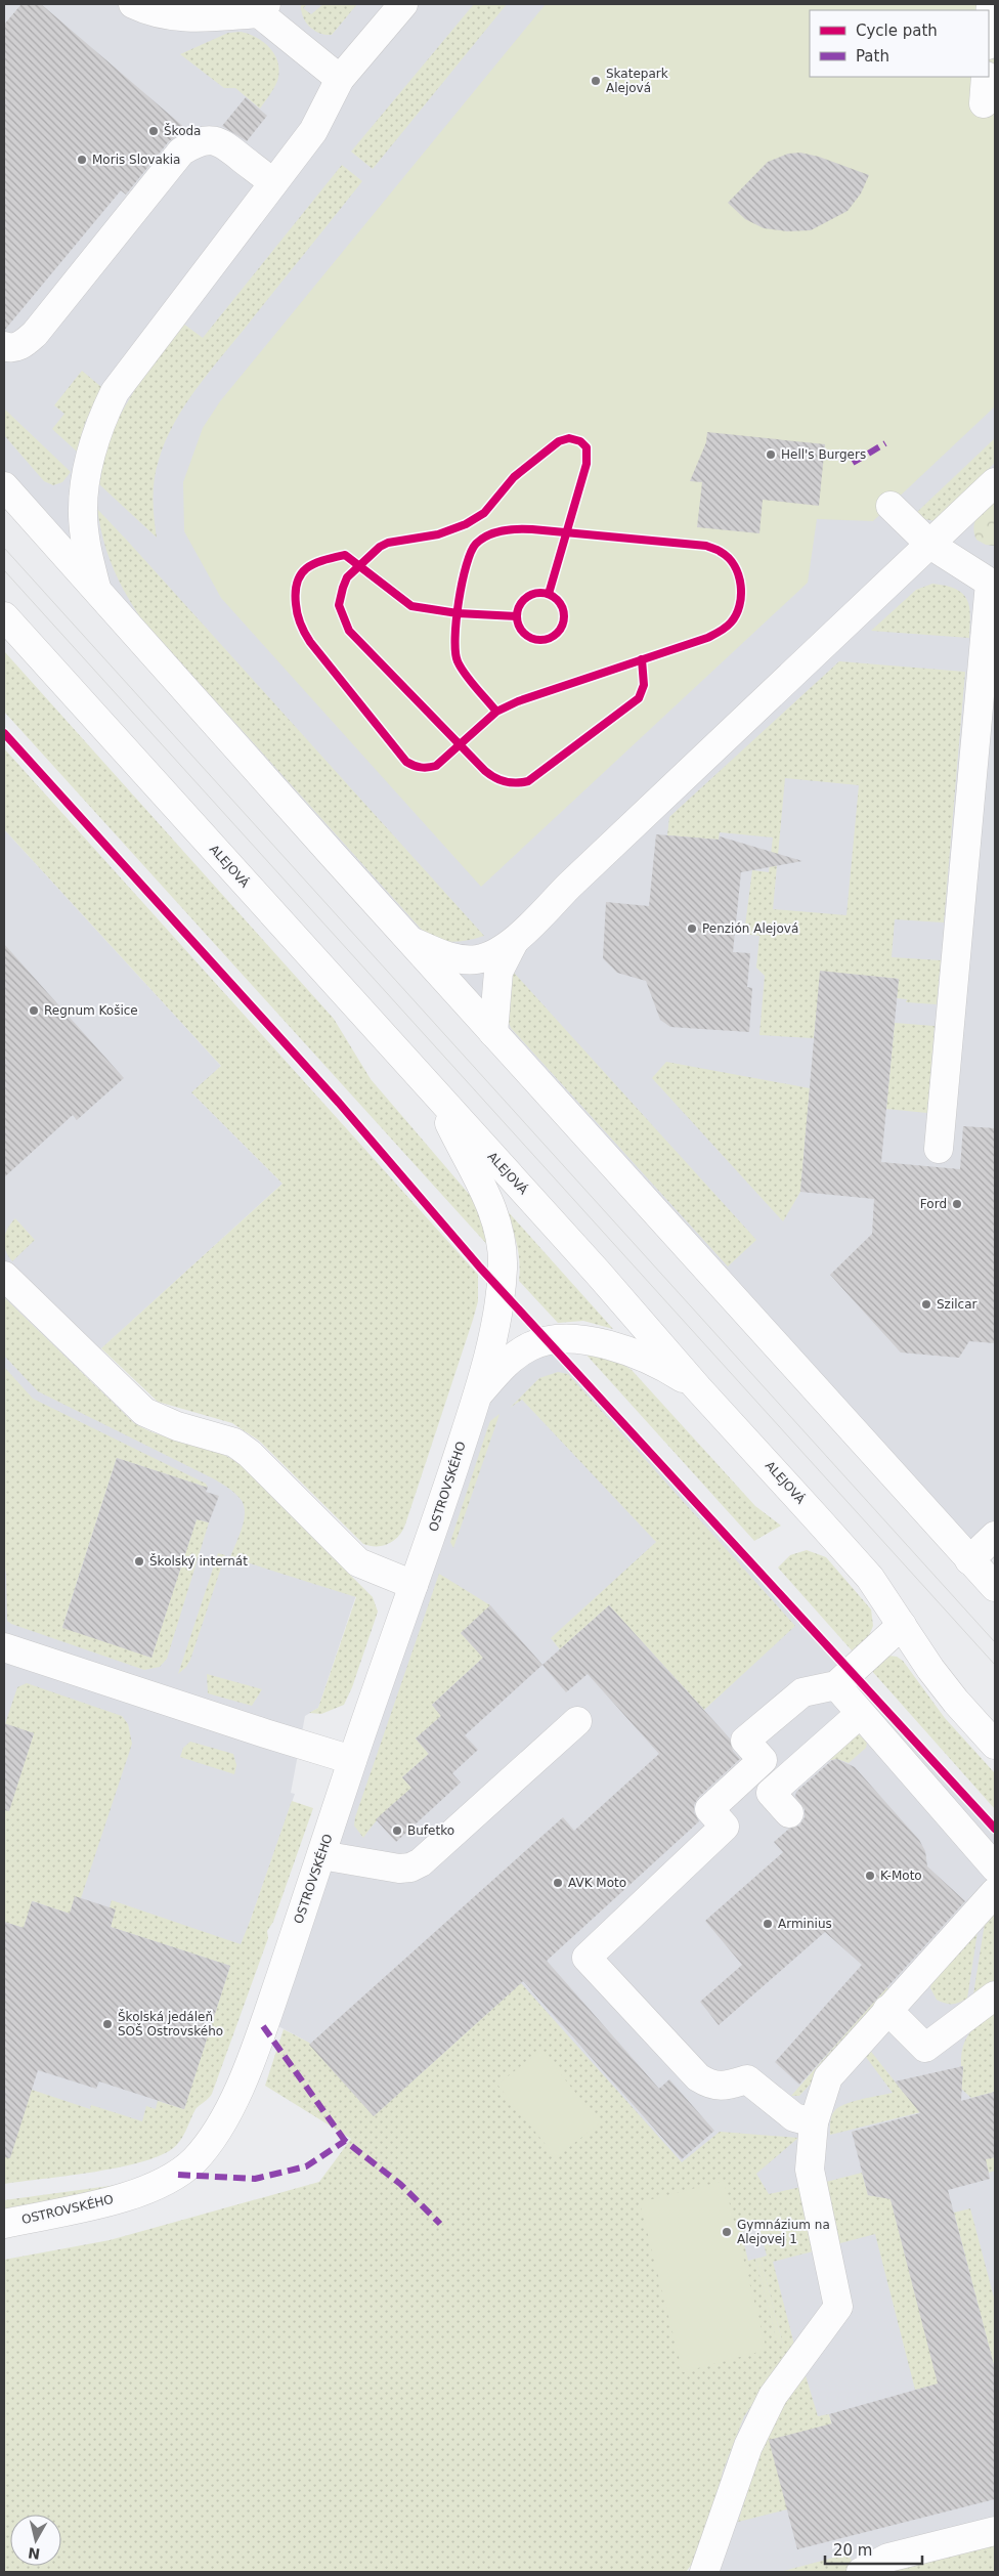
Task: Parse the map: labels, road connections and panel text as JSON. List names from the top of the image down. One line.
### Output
{"streets":{"street":["ALEJOVÁ","OSTROVSKÉHO"]},"crossings":[["ALEJOVÁ","OSTROVSKÉHO"]],"places":["Skatepark Alejová","Škoda","Moris Slovakia","Hell's Burgers","Penzión Alejová","Regnum Košice","Ford","Szilcar","Školský internát","Bufetko","K-Moto","AVK Moto","Arminius","Školská jedáleň SOŠ Ostrovského","Gymnázium na Alejovej 1"],"legend":["Cycle path","Path"],"scale_bar":"20 m","north":"bottom"}
